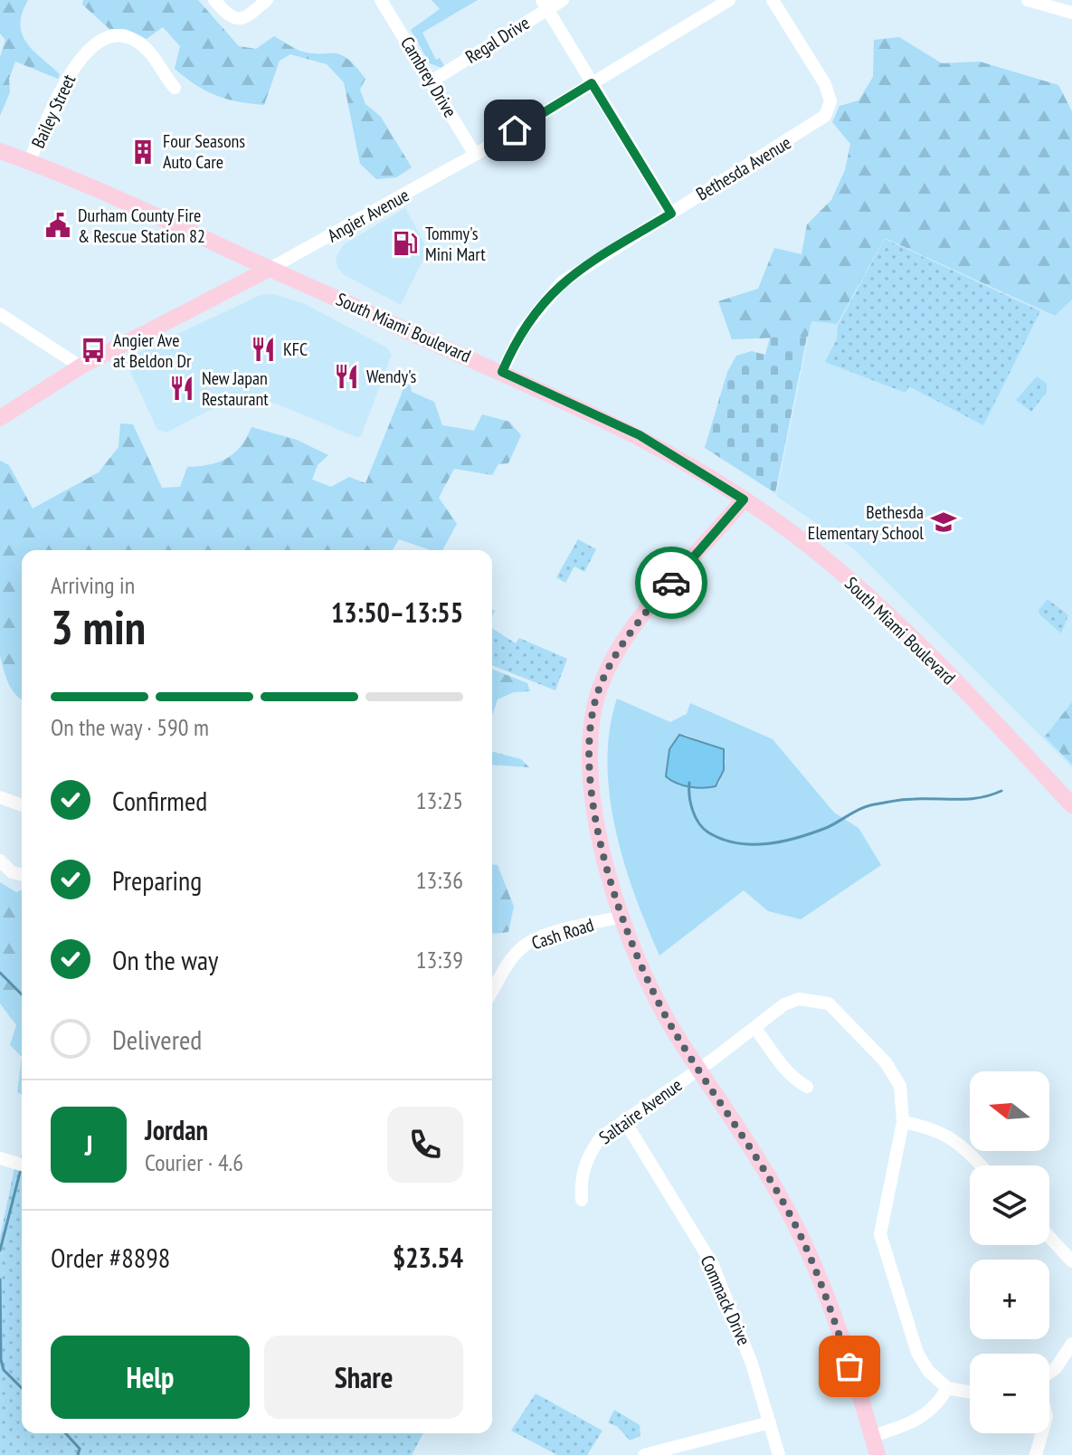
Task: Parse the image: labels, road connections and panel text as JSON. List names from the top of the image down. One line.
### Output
{"streets":{"main road":["Angier Avenue","South Miami Boulevard"],"street":["Regal Drive","Cambrey Drive","Bailey Street","Bethesda Avenue","Cash Road","Saltaire Avenue","Commack Drive"]},"crossings":[["Regal Drive","Cambrey Drive"],["Cambrey Drive","Angier Avenue"],["Bailey Street","South Miami Boulevard"],["Bethesda Avenue","South Miami Boulevard"],["Angier Avenue","South Miami Boulevard"],["Saltaire Avenue","Commack Drive"]],"places":{"building":["Four Seasons Auto Care"],"public building":["Durham County Fire & Rescue Station 82"],"fuel station":["Tommy's Mini Mart"],"restaurant":["KFC","Wendy's","New Japan Restaurant"],"bus stop":["Angier Ave at Beldon Dr"],"school or university":["Bethesda Elementary School"]},"north":"left","page":{"heading":["3 min","Arriving in","13:50–13:55"],"panel":["Jordan","Courier · 4.6","Order #8898","$23.54"],"bar":"On the way · 590 m","list":[["Confirmed","13:25"],["Preparing","13:36"],["On the way","13:39"],"Delivered"],"map_buttons":["+","−"],"round":"J","buttons":["Help","Share"]}}
